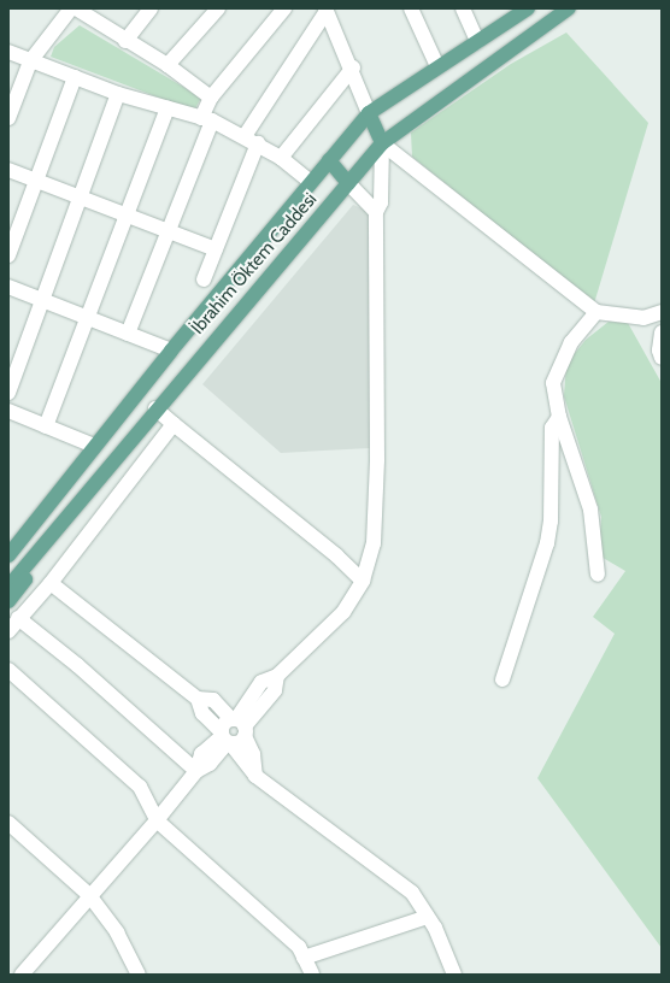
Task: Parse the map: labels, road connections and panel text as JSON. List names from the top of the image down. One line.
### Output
{"streets":{"main road":["İbrahim Öktem Caddesi"]}}
